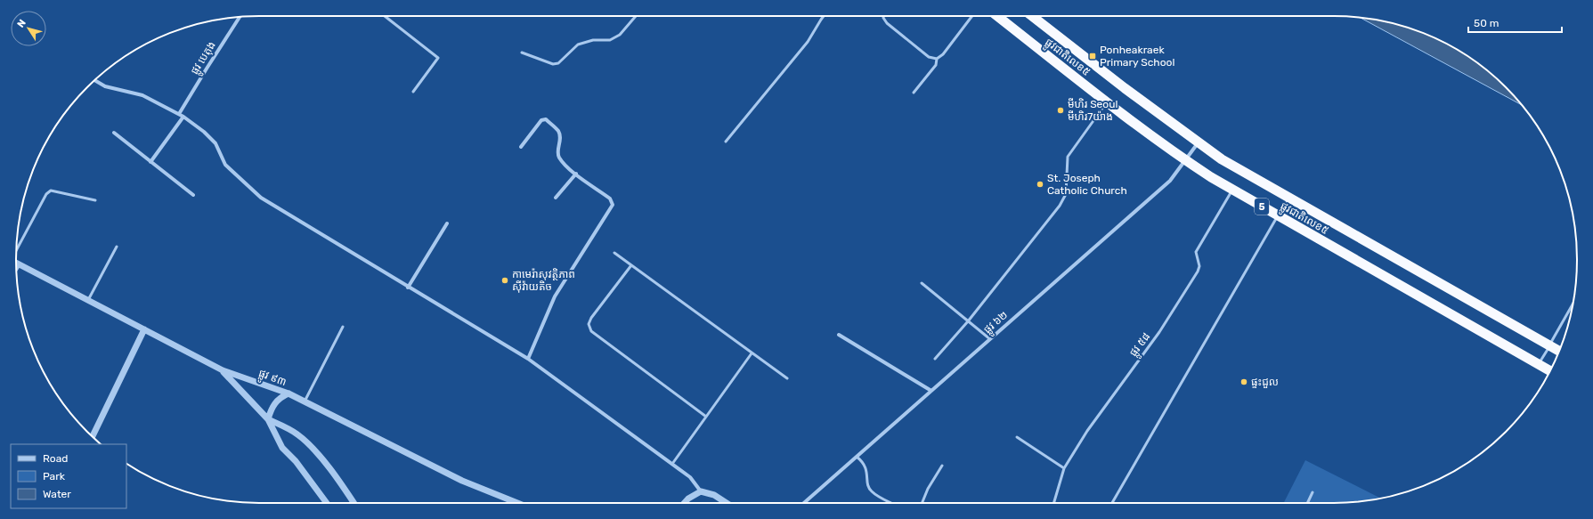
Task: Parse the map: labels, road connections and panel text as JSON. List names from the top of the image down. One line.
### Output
{"streets":{"highway":["ផ្លូវជាតិលេខ៥","5"],"street":["ផ្លូវ បេតុង","ផ្លូវ ៦២","ផ្លូវ ៩៣"],"lane":["ផ្លូវ ៥៨"]},"crossings":[["ផ្លូវជាតិលេខ៥","ផ្លូវ ៦២"],["ផ្លូវជាតិលេខ៥","ផ្លូវ ៥៨"]],"places":{"transit":["Ponheakraek Primary School"],"other":["មីហិរ Seoul មីហិរ7យ៉ាង","St. Joseph Catholic Church","កាមេរ៉ាសុវត្ថិភាព ស៊ីវ៉ាយតិច","ផ្ទះជួល"]},"legend":["Road","Park","Water"],"scale_bar":"50 m","north":"top left"}
